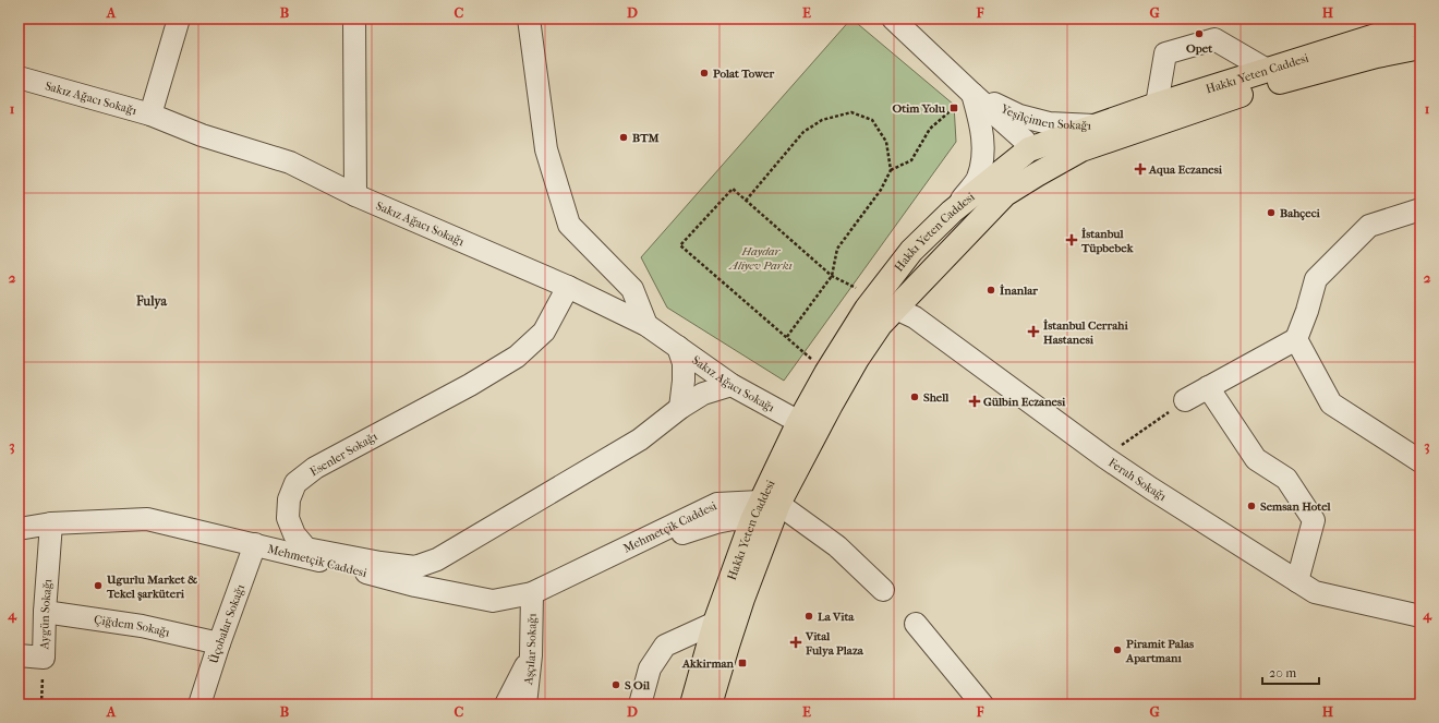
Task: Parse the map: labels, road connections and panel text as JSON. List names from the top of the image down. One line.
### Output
{"streets":{"main road":["Hakkı Yeten Caddesi"],"street":["Sakız Ağacı Sokağı","Yeşilçimen Sokağı","Esenler Sokağı","Ferah Sokağı","Mehmetçik Caddesi","Aygün Sokağı","Üçobalar Sokağı","Çiğdem Sokağı","Aşçılar Sokağı"]},"crossings":[["Hakkı Yeten Caddesi","Sakız Ağacı Sokağı"],["Hakkı Yeten Caddesi","Yeşilçimen Sokağı"],["Hakkı Yeten Caddesi","Ferah Sokağı"],["Hakkı Yeten Caddesi","Mehmetçik Caddesi"],["Sakız Ağacı Sokağı","Esenler Sokağı"],["Esenler Sokağı","Mehmetçik Caddesi"],["Mehmetçik Caddesi","Aygün Sokağı"],["Mehmetçik Caddesi","Üçobalar Sokağı"],["Mehmetçik Caddesi","Aşçılar Sokağı"],["Aygün Sokağı","Çiğdem Sokağı"],["Üçobalar Sokağı","Çiğdem Sokağı"]],"districts":["Fulya"],"parks":["Haydar Aliyev Parkı"],"places":{"other":["Opet","Polat Tower","BTM","Bahçeci","İnanlar","Shell","Semsan Hotel","Ugurlu Market & Tekel şarküteri","La Vita","Piramit Palas Apartmanı","S Oil"],"transit":["Otim Yolu","Akkirman"],"health":["Aqua Eczanesi","İstanbul Tüpbebek","İstanbul Cerrahi Hastanesi","Gülbin Eczanesi","Vital Fulya Plaza"]},"scale_bar":"20 m","grid":{"columns":["A","B","C","D","E","F","G","H"],"rows":["1","2","3","4"]}}
